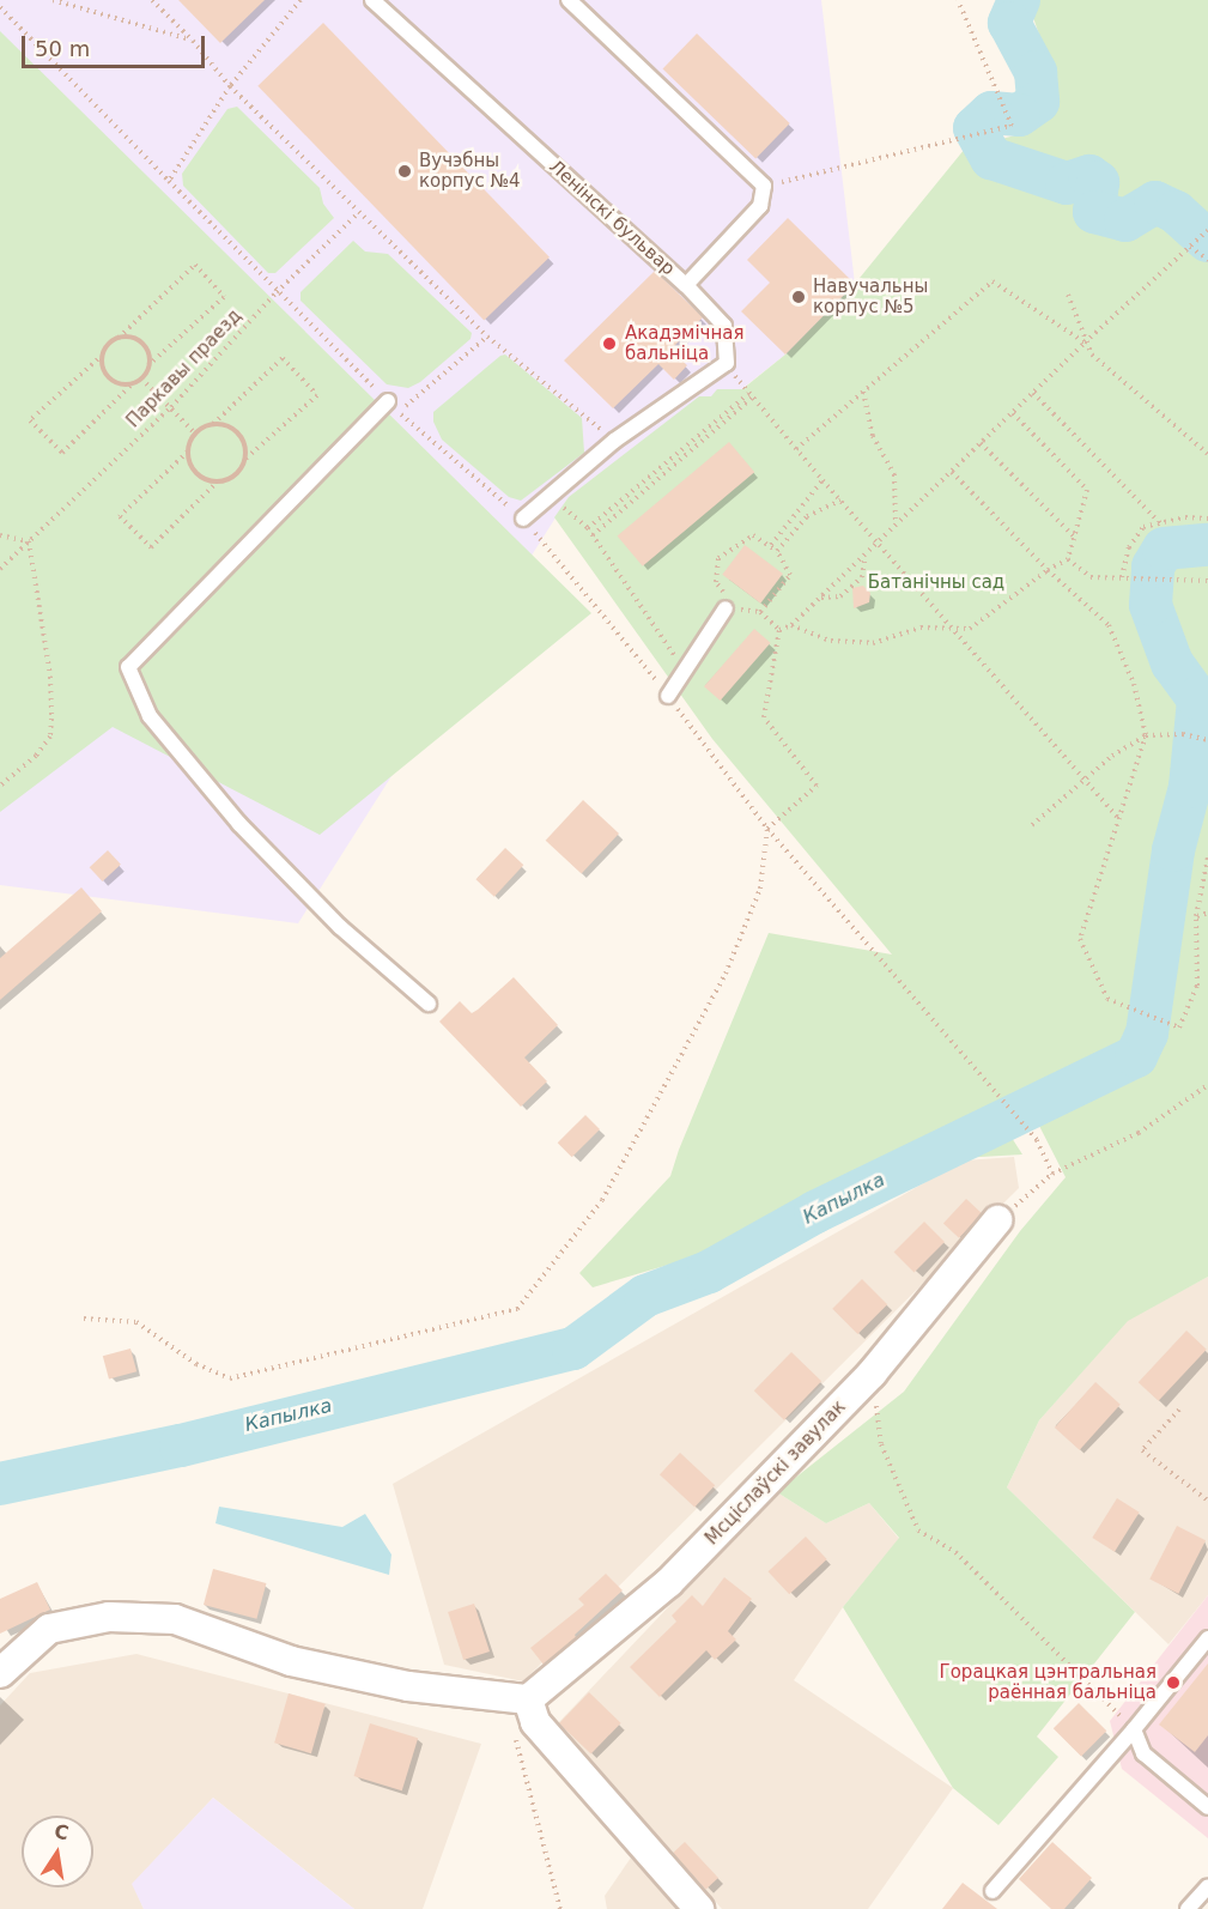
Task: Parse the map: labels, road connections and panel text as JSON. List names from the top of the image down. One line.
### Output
{"streets":{"street":["Мсціслаўскі завулак"],"lane":["Ленінскі бульвар"],"path":["Паркавы праезд"]},"water":["Капылка"],"parks":["Батанічны сад"],"places":["Вучэбны корпус №4","Навучальны корпус №5","Акадэмічная бальніца","Горацкая цэнтральная раённая бальніца"],"scale_bar":"50 m","north":"top"}
